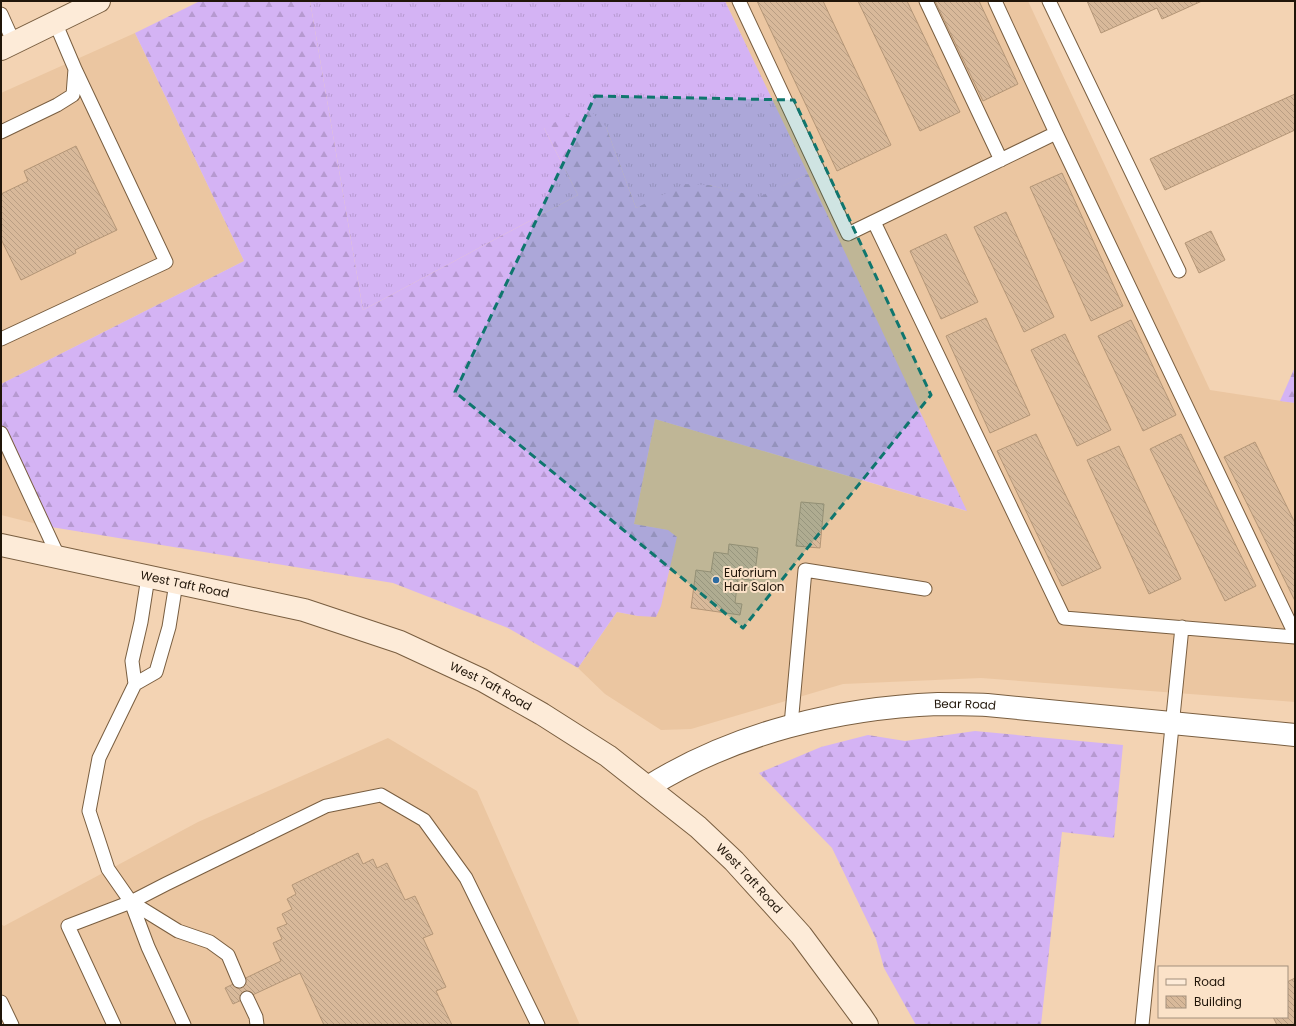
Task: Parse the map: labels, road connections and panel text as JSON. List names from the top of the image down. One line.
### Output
{"streets":{"main road":["West Taft Road"],"street":["Bear Road"]},"crossings":[["West Taft Road","Bear Road"]],"places":["Euforium Hair Salon"],"legend":["Road","Building"]}
